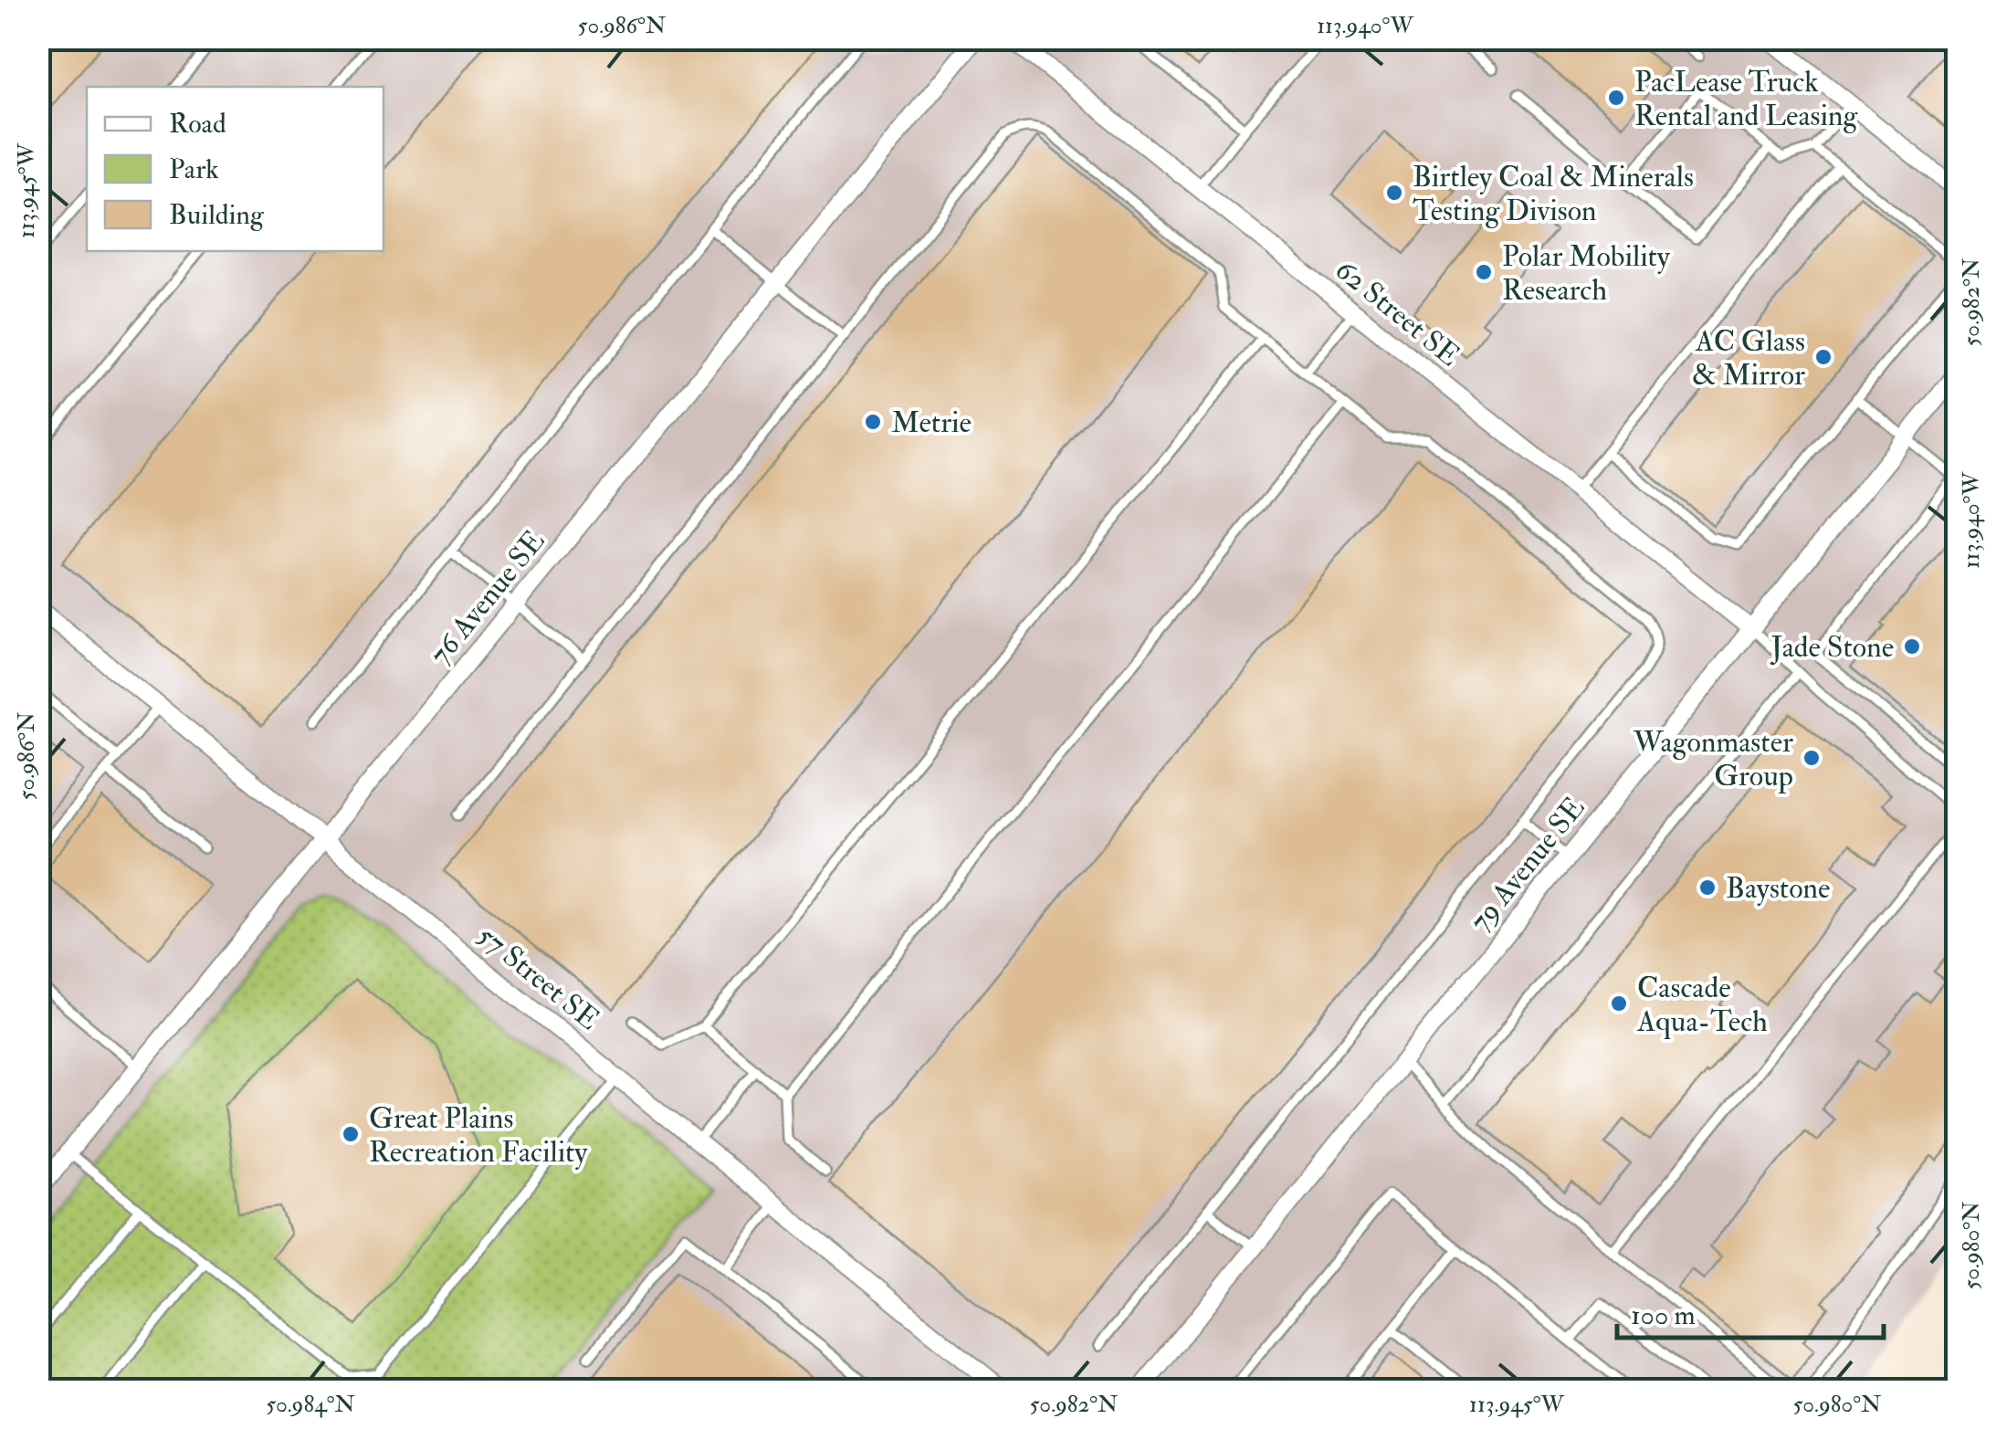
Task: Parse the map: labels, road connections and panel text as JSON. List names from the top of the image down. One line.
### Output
{"streets":{"street":["62 Street SE","76 Avenue SE","79 Avenue SE","57 Street SE"]},"crossings":[["62 Street SE","79 Avenue SE"],["76 Avenue SE","57 Street SE"]],"places":["PacLease Truck Rental and Leasing","Birtley Coal & Minerals Testing Divison","Polar Mobility Research","AC Glass & Mirror","Metrie","Jade Stone","Wagonmaster Group","Baystone","Cascade Aqua-Tech","Great Plains Recreation Facility"],"legend":["Road","Park","Building"],"scale_bar":"100 m","coordinates":["50.986°N","113.940°W","113.945°W","50.982°N","50.980°N","50.984°N"]}
